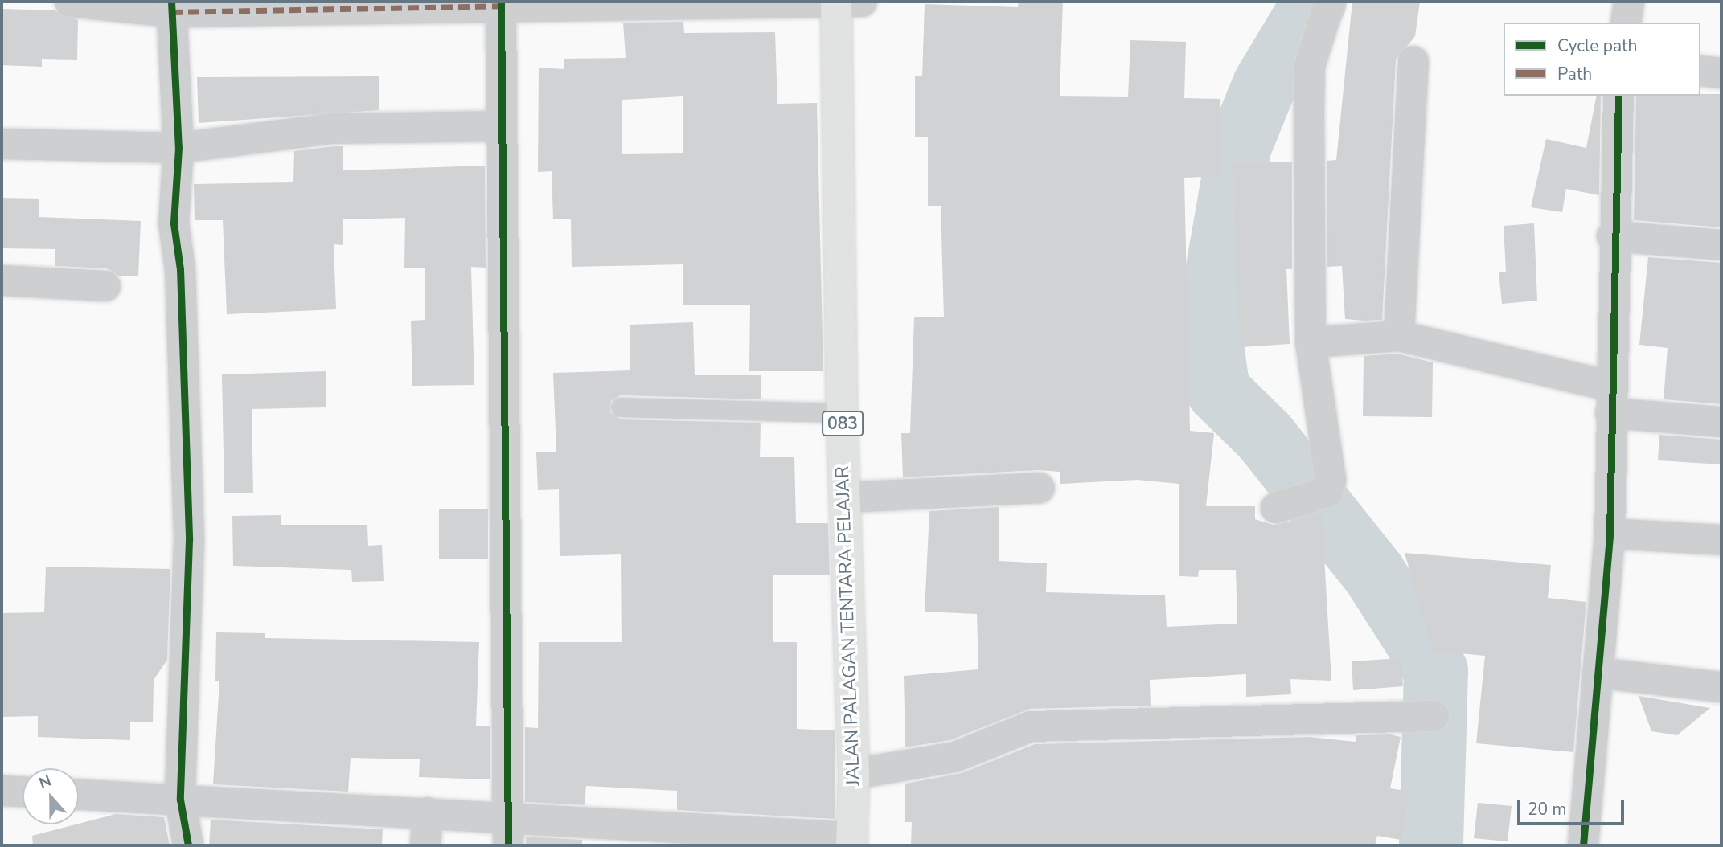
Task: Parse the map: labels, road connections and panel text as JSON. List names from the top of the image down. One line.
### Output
{"streets":{"main road":["083","JALAN PALAGAN TENTARA PELAJAR"]},"legend":["Cycle path","Path"],"scale_bar":"20 m","north":"top"}
